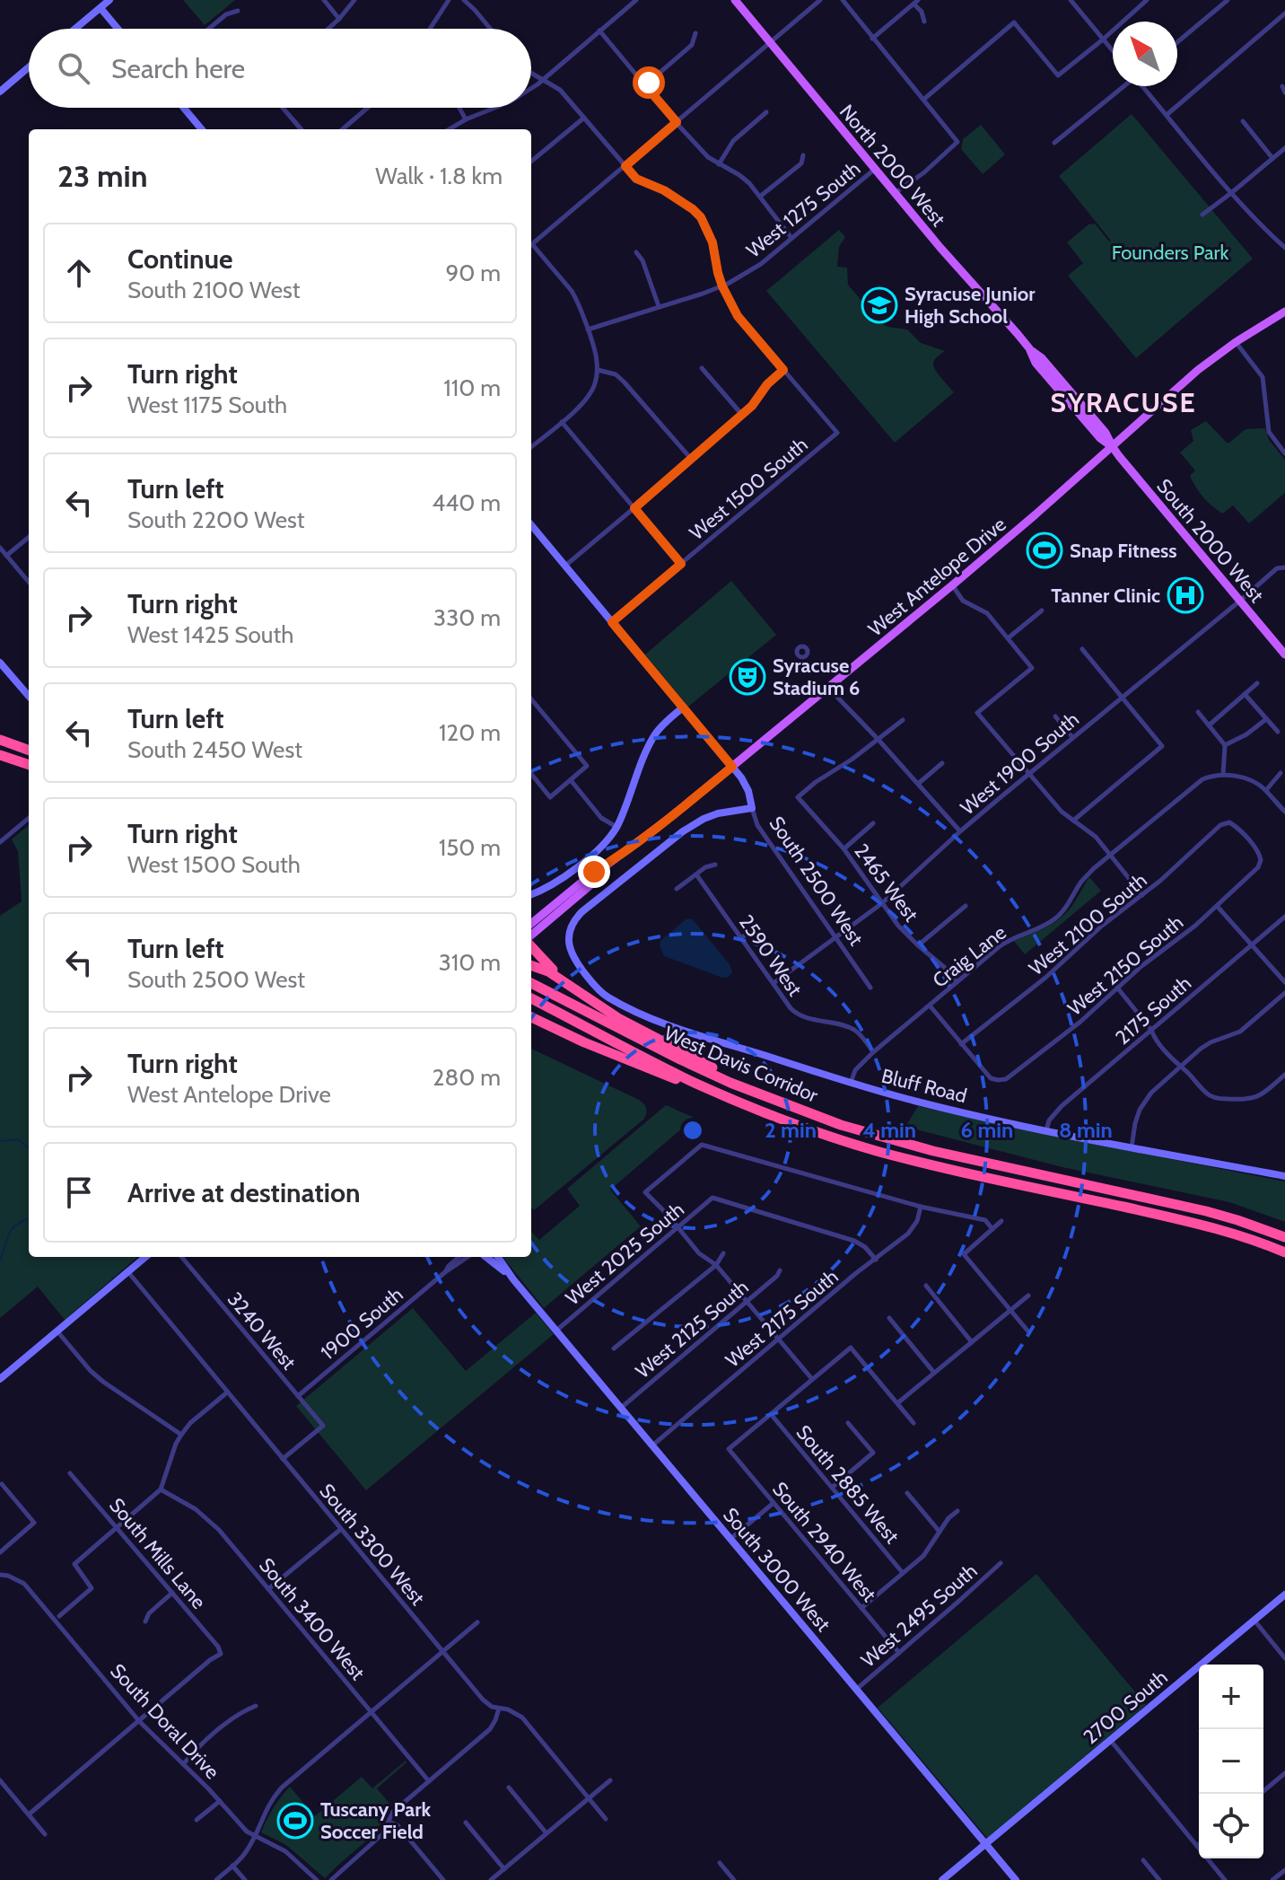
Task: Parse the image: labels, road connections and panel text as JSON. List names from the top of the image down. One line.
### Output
{"streets":{"highway":["West Davis Corridor"],"main road":["North 2000 West","South 2000 West","West Antelope Drive"],"street":["West 1275 South","West 1500 South","West 1900 South","South 2500 West","2465 West","West 2100 South","2590 West","Craig Lane","West 2150 South","2175 South","Bluff Road","West 2025 South","West 2175 South","1900 South","West 2125 South","3240 West","South 2885 West","South 2940 West","South 3300 West","South Mills Lane","South 3000 West","West 2495 South","South 3400 West","2700 South","South Doral Drive"]},"crossings":[["North 2000 West","West 1275 South"],["North 2000 West","South 2000 West"],["North 2000 West","West Antelope Drive"],["West 1500 South","South 2500 West"],["South 2000 West","West Antelope Drive"],["South 2000 West","West 1900 South"],["West Antelope Drive","South 2500 West"],["West 1900 South","South 2500 West"],["West 1900 South","2465 West"],["West 1900 South","2590 West"],["South 2500 West","Bluff Road"],["2465 West","Craig Lane"],["West 2100 South","West 2150 South"],["2590 West","Craig Lane"],["Craig Lane","Bluff Road"],["2175 South","Bluff Road"],["West 2025 South","West 2175 South"],["West 2025 South","South 3000 West"],["West 2175 South","South 3000 West"],["1900 South","3240 West"],["West 2125 South","South 3000 West"],["3240 West","South 3300 West"],["South 2885 West","South 2940 West"],["South 2940 West","West 2495 South"],["South Mills Lane","South Doral Drive"],["South 3000 West","West 2495 South"],["South 3000 West","2700 South"]],"districts":["SYRACUSE"],"parks":["Founders Park"],"places":{"school or university":["Syracuse Junior High School"],"sports":["Snap Fitness","Tuscany Park Soccer Field"],"hospital":["Tanner Clinic"],"theatre":["Syracuse Stadium 6"]},"north":"top left","page":{"search":"Search here","heading":["23 min","Walk · 1.8 km"],"list":[["Continue","South 2100 West","90 m"],["Turn right","West 1175 South","110 m"],["Turn left","South 2200 West","440 m"],["Turn right","West 1425 South","330 m"],["Turn left","South 2450 West","120 m"],["Turn right","West 1500 South","150 m"],["Turn left","South 2500 West","310 m"],["Turn right","West Antelope Drive","280 m"],"Arrive at destination"],"map_buttons":["+","−"]},"rings":["2 min","4 min","6 min","8 min"]}
